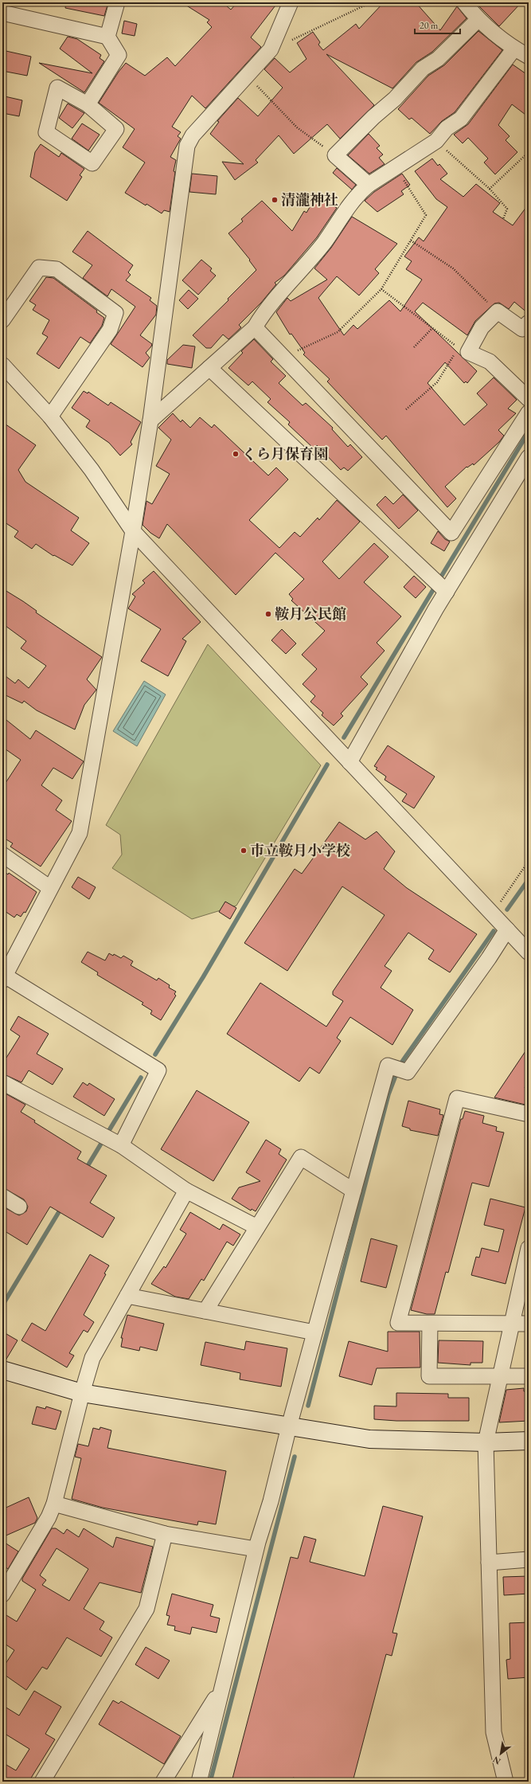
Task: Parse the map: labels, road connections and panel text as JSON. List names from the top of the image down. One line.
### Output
{"places":["清瀧神社","くら月保育園","鞍月公民館","市立鞍月小学校"],"scale_bar":"20 m","north":"bottom left"}
